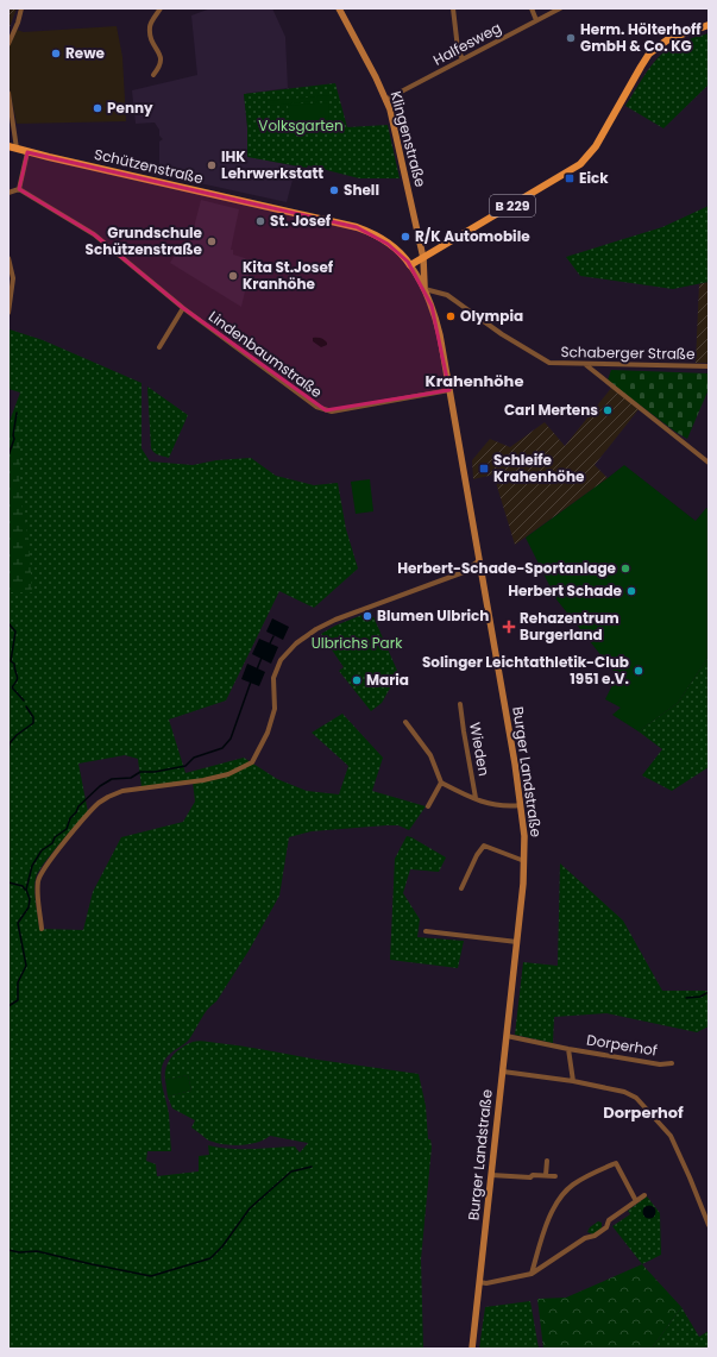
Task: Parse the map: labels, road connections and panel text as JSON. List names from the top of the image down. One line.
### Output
{"streets":{"main road":["Klingenstraße","Schützenstraße","B 229","Burger Landstraße"],"street":["Halfesweg","Schaberger Straße","Lindenbaumstraße","Wieden","Dorperhof"]},"crossings":[["Halfesweg","Klingenstraße"],["Klingenstraße","B 229"],["Klingenstraße","Burger Landstraße"],["Schützenstraße","B 229"],["Schützenstraße","Burger Landstraße"],["B 229","Burger Landstraße"],["Schaberger Straße","Burger Landstraße"],["Lindenbaumstraße","Burger Landstraße"],["Wieden","Burger Landstraße"],["Burger Landstraße","Dorperhof"]],"districts":["Krahenhöhe","Dorperhof"],"parks":["Volksgarten","Ulbrichs Park"],"places":{"other":["Herm. Hölterhoff GmbH & Co. KG","Rewe","Penny","IHK Lehrwerkstatt","Shell","St. Josef","R/K Automobile","Grundschule Schützenstraße","Kita St.Josef Kranhöhe","Olympia","Carl Mertens","Herbert-Schade-Sportanlage","Herbert Schade","Blumen Ulbrich","Solinger Leichtathletik-Club 1951 e.V.","Maria"],"transit":["Eick","Schleife Krahenhöhe"],"health":["Rehazentrum Burgerland"]}}
